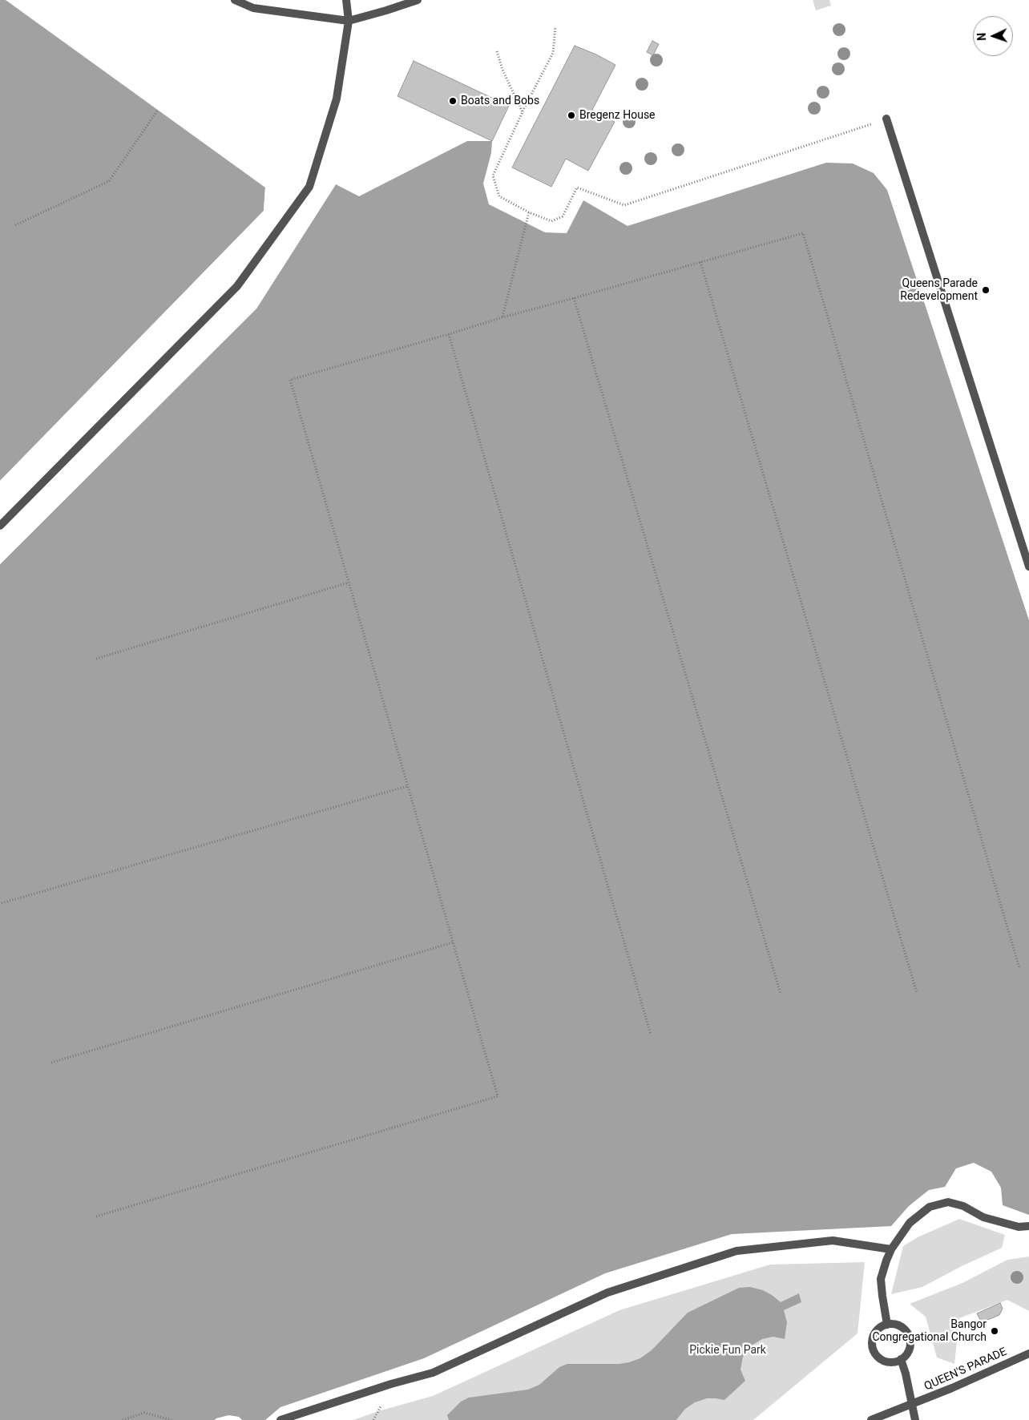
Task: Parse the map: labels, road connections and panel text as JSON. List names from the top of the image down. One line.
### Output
{"streets":{"street":["QUEEN'S PARADE"]},"parks":["Pickie Fun Park"],"places":["Boats and Bobs","Bregenz House","Queens Parade Redevelopment","Bangor Congregational Church"],"north":"left"}
